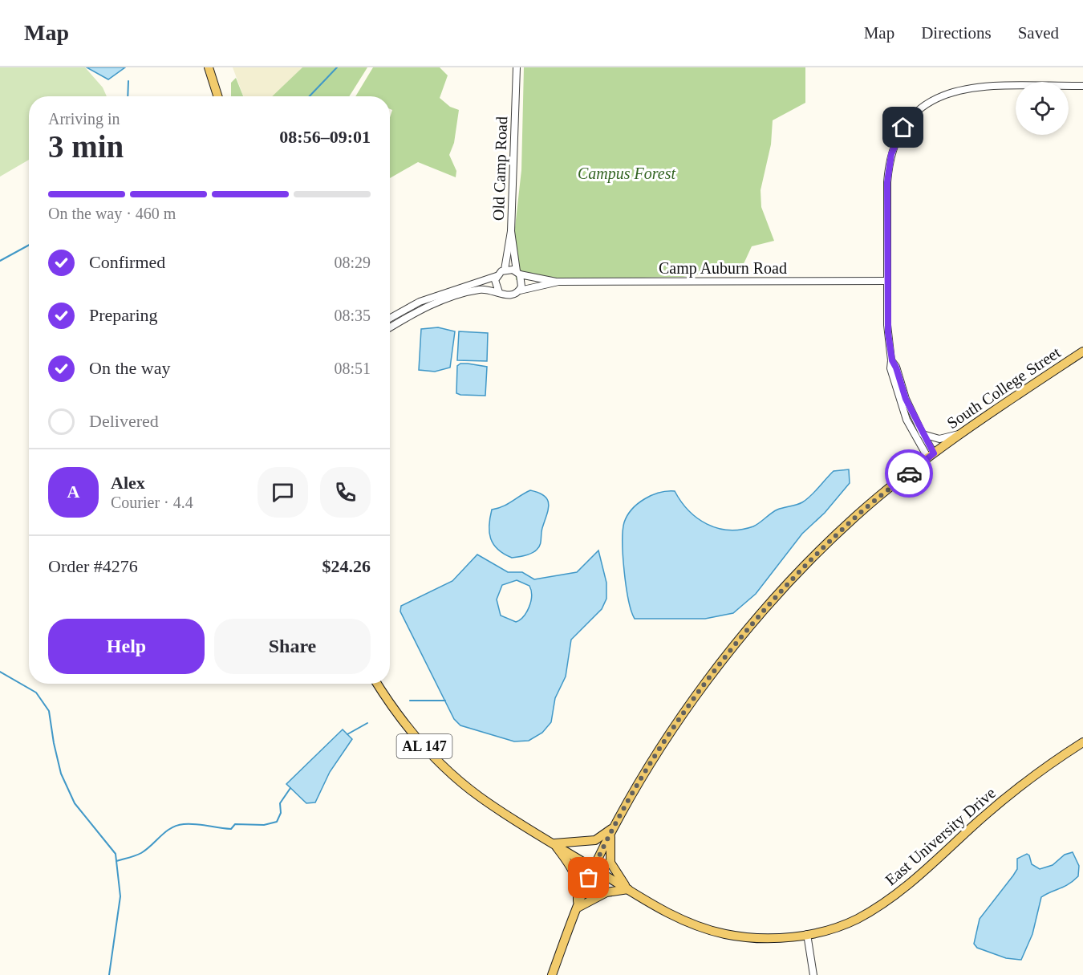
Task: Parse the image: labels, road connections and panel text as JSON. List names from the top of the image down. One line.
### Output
{"streets":{"main road":["South College Street","AL 147","East University Drive"],"street":["Old Camp Road","Camp Auburn Road"]},"crossings":[["Old Camp Road","Camp Auburn Road"],["South College Street","AL 147"],["South College Street","East University Drive"],["AL 147","East University Drive"]],"parks":["Campus Forest"],"page":{"header":"Map","nav":["Map","Directions","Saved"],"heading":["3 min","Arriving in","08:56–09:01"],"panel":["Alex","Courier · 4.4","Order #4276","$24.26"],"bar":"On the way · 460 m","list":[["Confirmed","08:29"],["Preparing","08:35"],["On the way","08:51"],"Delivered"],"round":"A","buttons":["Help","Share"]}}
